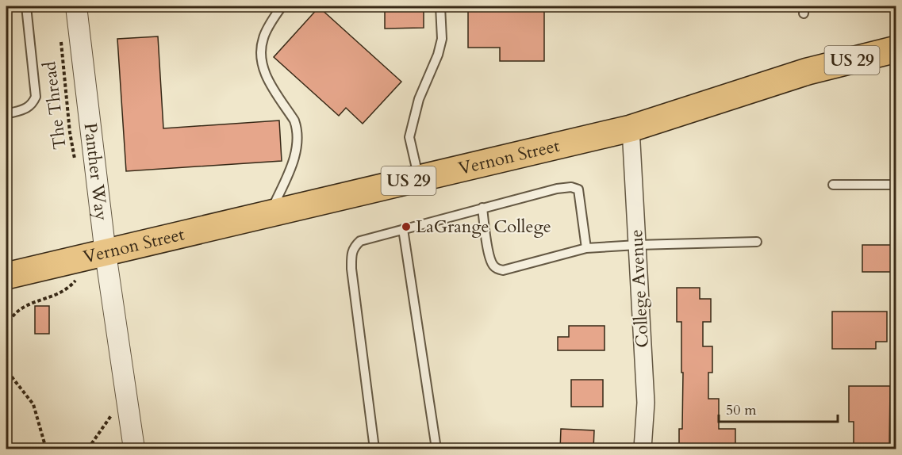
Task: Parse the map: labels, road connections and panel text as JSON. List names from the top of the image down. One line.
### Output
{"streets":{"main road":["US 29","Vernon Street"],"street":["Panther Way","College Avenue"],"path":["The Thread"]},"crossings":[["Vernon Street","Panther Way"],["Vernon Street","College Avenue"]],"places":["LaGrange College"],"scale_bar":"50 m"}
